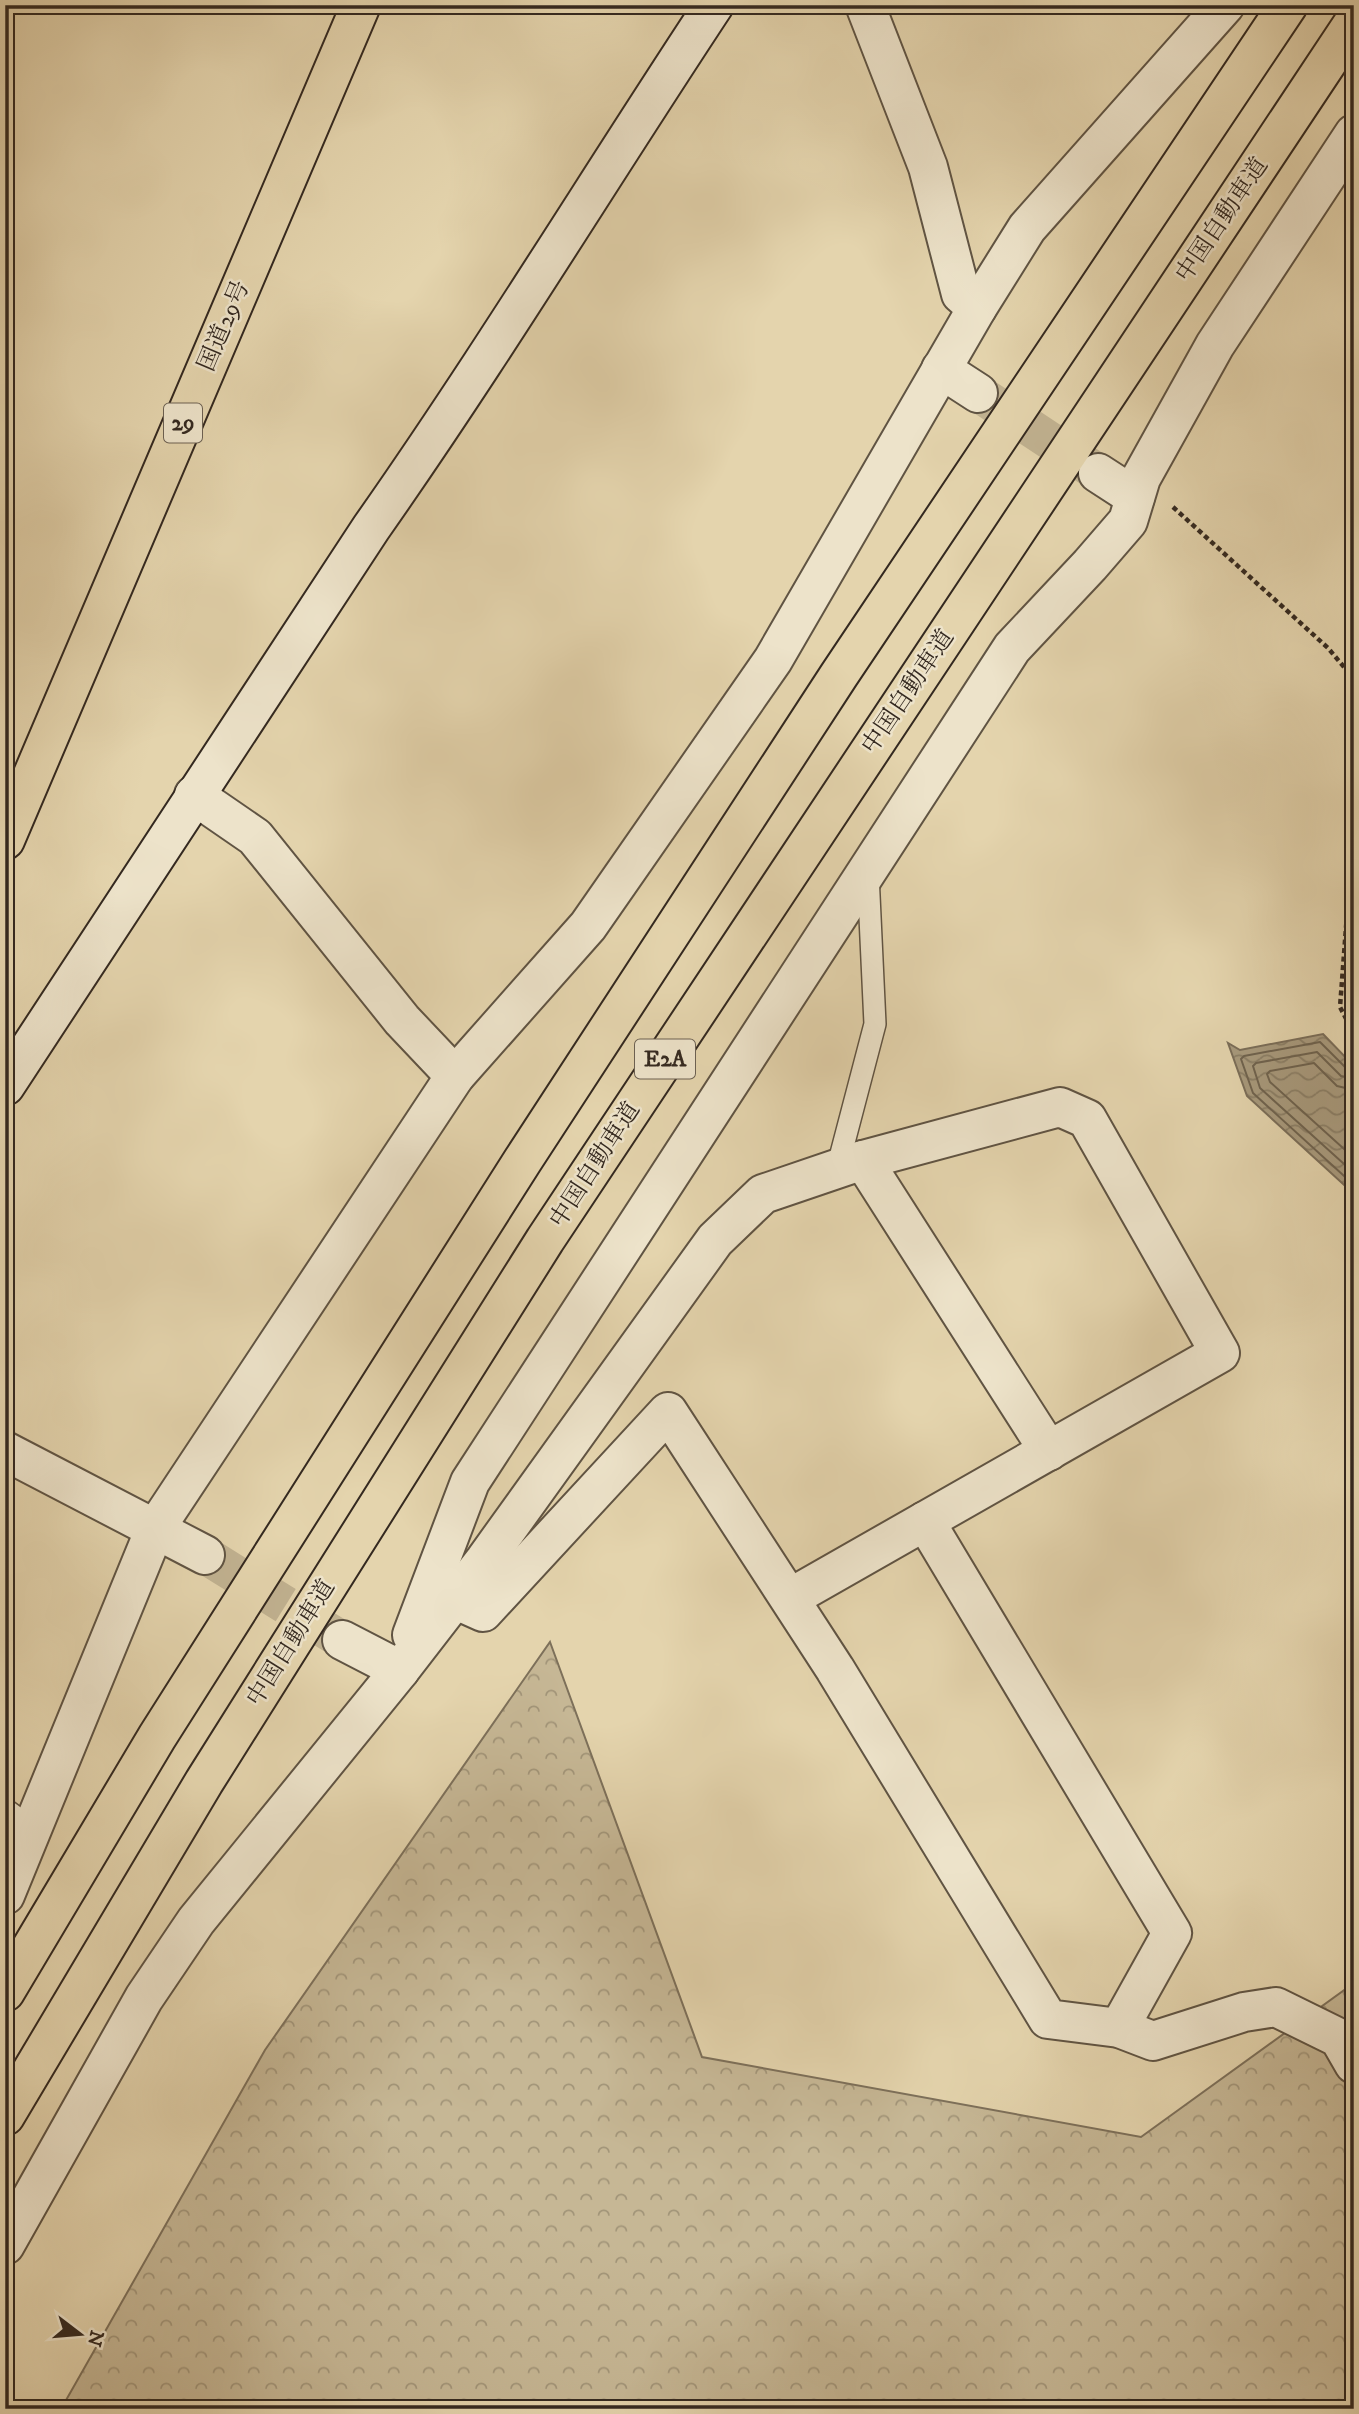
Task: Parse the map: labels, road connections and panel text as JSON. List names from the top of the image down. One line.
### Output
{"streets":{"highway":["中国自動車道","国道29号","29","E2A"]},"north":"right"}
